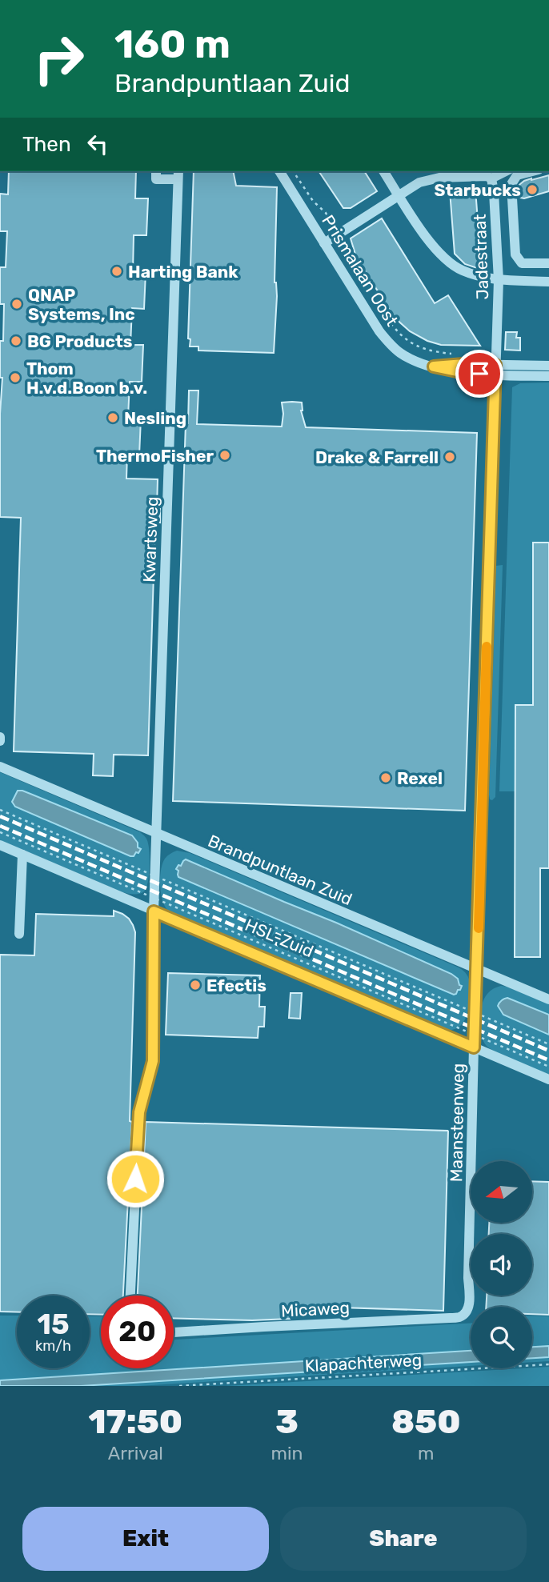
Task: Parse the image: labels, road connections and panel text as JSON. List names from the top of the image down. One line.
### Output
{"streets":{"street":["Jadestraat","Prismalaan Oost","Kwartsweg","Brandpuntlaan Zuid","Maansteenweg","Micaweg"],"path":["HSL-Zuid","Klapachterweg"]},"crossings":[["Jadestraat","Prismalaan Oost"],["Jadestraat","Maansteenweg"],["Prismalaan Oost","Maansteenweg"],["Kwartsweg","Brandpuntlaan Zuid"],["Brandpuntlaan Zuid","Maansteenweg"],["Maansteenweg","Micaweg"]],"places":["Starbucks","Harting Bank","QNAP Systems, Inc","BG Products","Thom H.v.d.Boon b.v.","Nesling","ThermoFisher","Drake & Farrell","Rexel","Efectis"],"north":"left","page":{"turn":["160 m","Brandpuntlaan Zuid"],"then":"Then","speed":"15 km/h","limit":"20","eta":["17:50","Arrival","3","min","850","m"],"buttons":["Exit","Share"]}}
